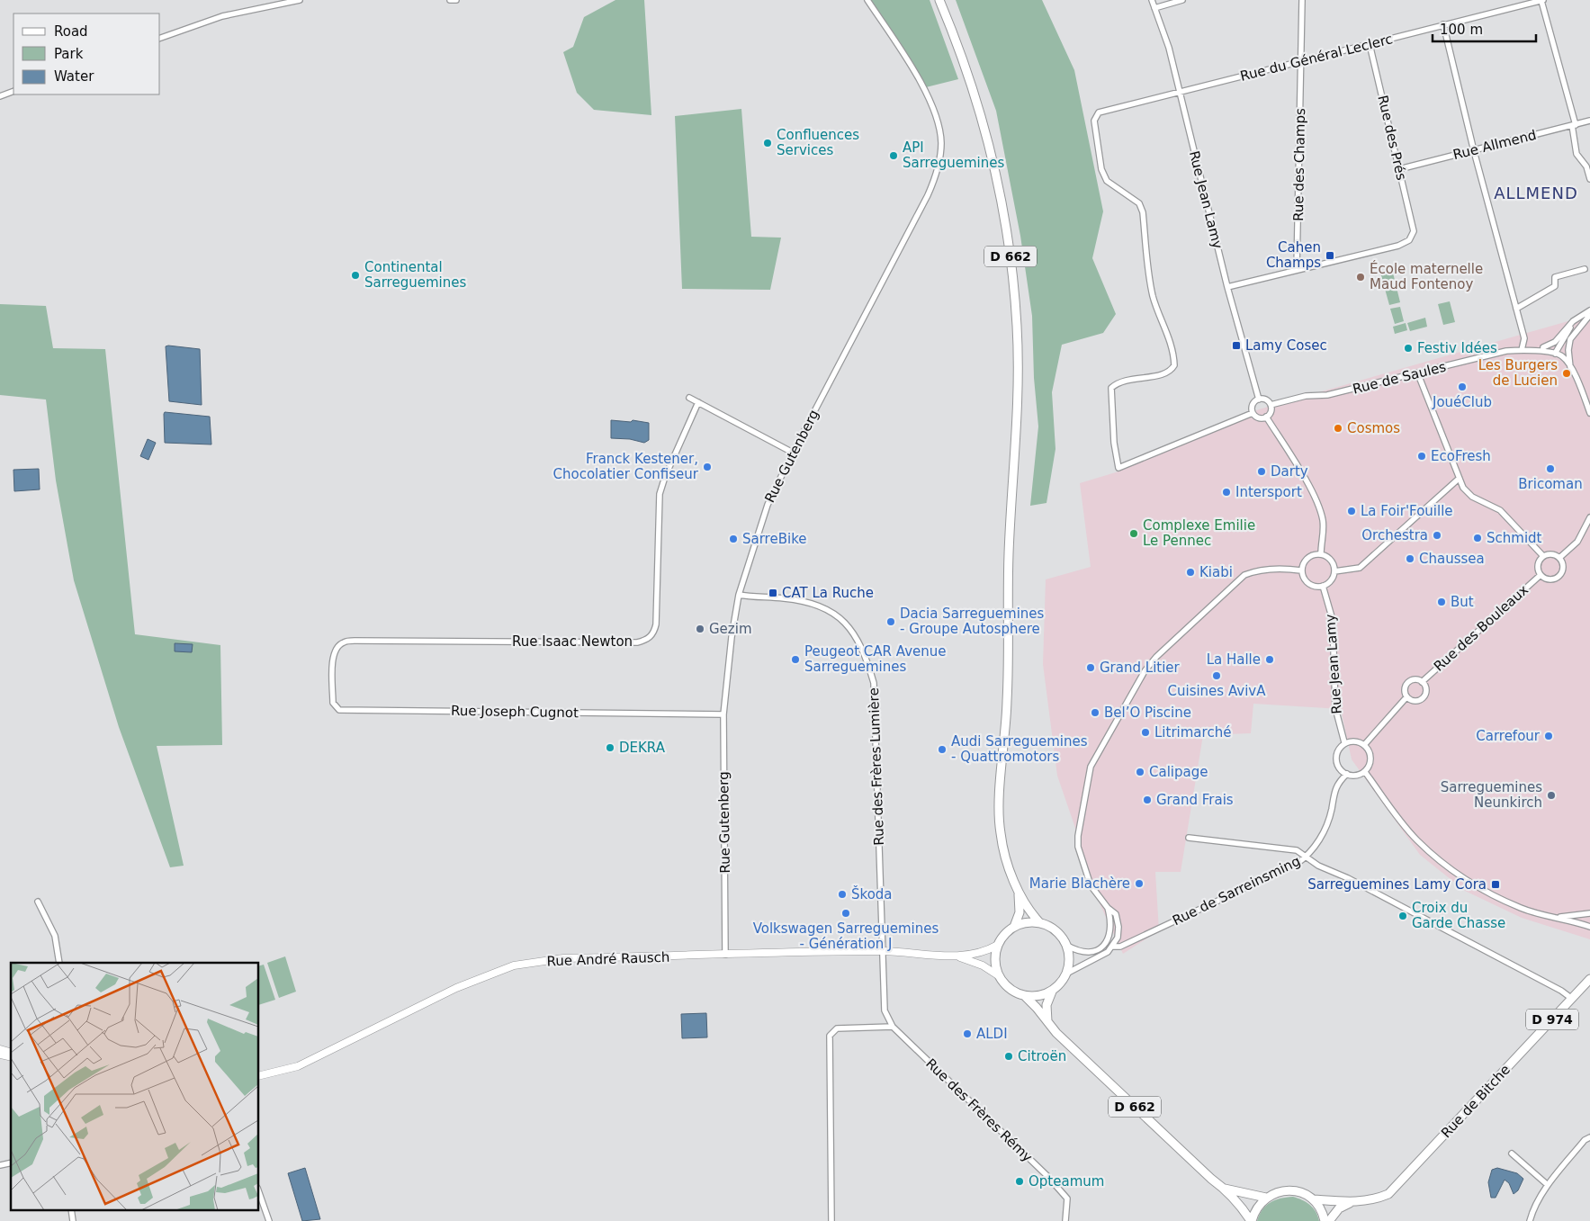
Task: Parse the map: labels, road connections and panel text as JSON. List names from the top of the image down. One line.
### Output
{"streets":{"main road":["D 662","D 974","Rue de Bitche"],"street":["Rue du Général Leclerc","Rue des Prés","Rue Allmend","Rue des Champs","Rue Jean Lamy","Rue de Saules","Rue Gutenberg","Rue des Bouleaux","Rue Isaac Newton","Rue Joseph Cugnot","Rue des Frères Lumière","Rue de Sarreinsming","Rue André Rausch","Rue des Frères Rémy"]},"crossings":[["Rue du Général Leclerc","Rue des Prés"],["Rue du Général Leclerc","Rue des Champs"],["Rue du Général Leclerc","Rue Jean Lamy"],["Rue du Général Leclerc","Rue de Saules"],["Rue des Prés","Rue Allmend"],["Rue des Prés","Rue des Champs"],["Rue Jean Lamy","Rue de Saules"],["Rue Jean Lamy","Rue des Bouleaux"],["D 662","Rue de Sarreinsming"],["D 662","Rue André Rausch"],["D 662","Rue de Bitche"],["Rue Gutenberg","Rue Joseph Cugnot"],["Rue Gutenberg","Rue des Frères Lumière"],["Rue Gutenberg","Rue André Rausch"],["Rue Isaac Newton","Rue Joseph Cugnot"],["Rue des Frères Lumière","Rue André Rausch"],["Rue des Frères Lumière","Rue des Frères Rémy"],["Rue de Sarreinsming","Rue André Rausch"],["Rue de Sarreinsming","Rue de Bitche"],["Rue André Rausch","Rue des Frères Rémy"]],"districts":["ALLMEND"],"places":{"other":["Confluences Services","API Sarreguemines","Continental Sarreguemines","École maternelle Maud Fontenoy","Festiv Idées","Les Burgers de Lucien","JouéClub","Cosmos","EcoFresh","Franck Kestener, Chocolatier Confiseur","Bricoman","Darty","Intersport","La Foir'Fouille","Complexe Emilie Le Pennec","Orchestra","Schmidt","SarreBike","Chaussea","Kiabi","But","Dacia Sarreguemines - Groupe Autosphere","Gezim","Peugeot CAR Avenue Sarreguemines","La Halle","Grand Litier","Cuisines AvivA","Bel’O Piscine","Litrimarché","Carrefour","DEKRA","Audi Sarreguemines - Quattromotors","Calipage","Sarreguemines Neunkirch","Grand Frais","Marie Blachère","Škoda","Volkswagen Sarreguemines - Génération J","Croix du Garde Chasse","ALDI","Citroën","Opteamum"],"transit":["Cahen Champs","Lamy Cosec","CAT La Ruche","Sarreguemines Lamy Cora"]},"legend":["Road","Park","Water"],"scale_bar":"100 m"}
